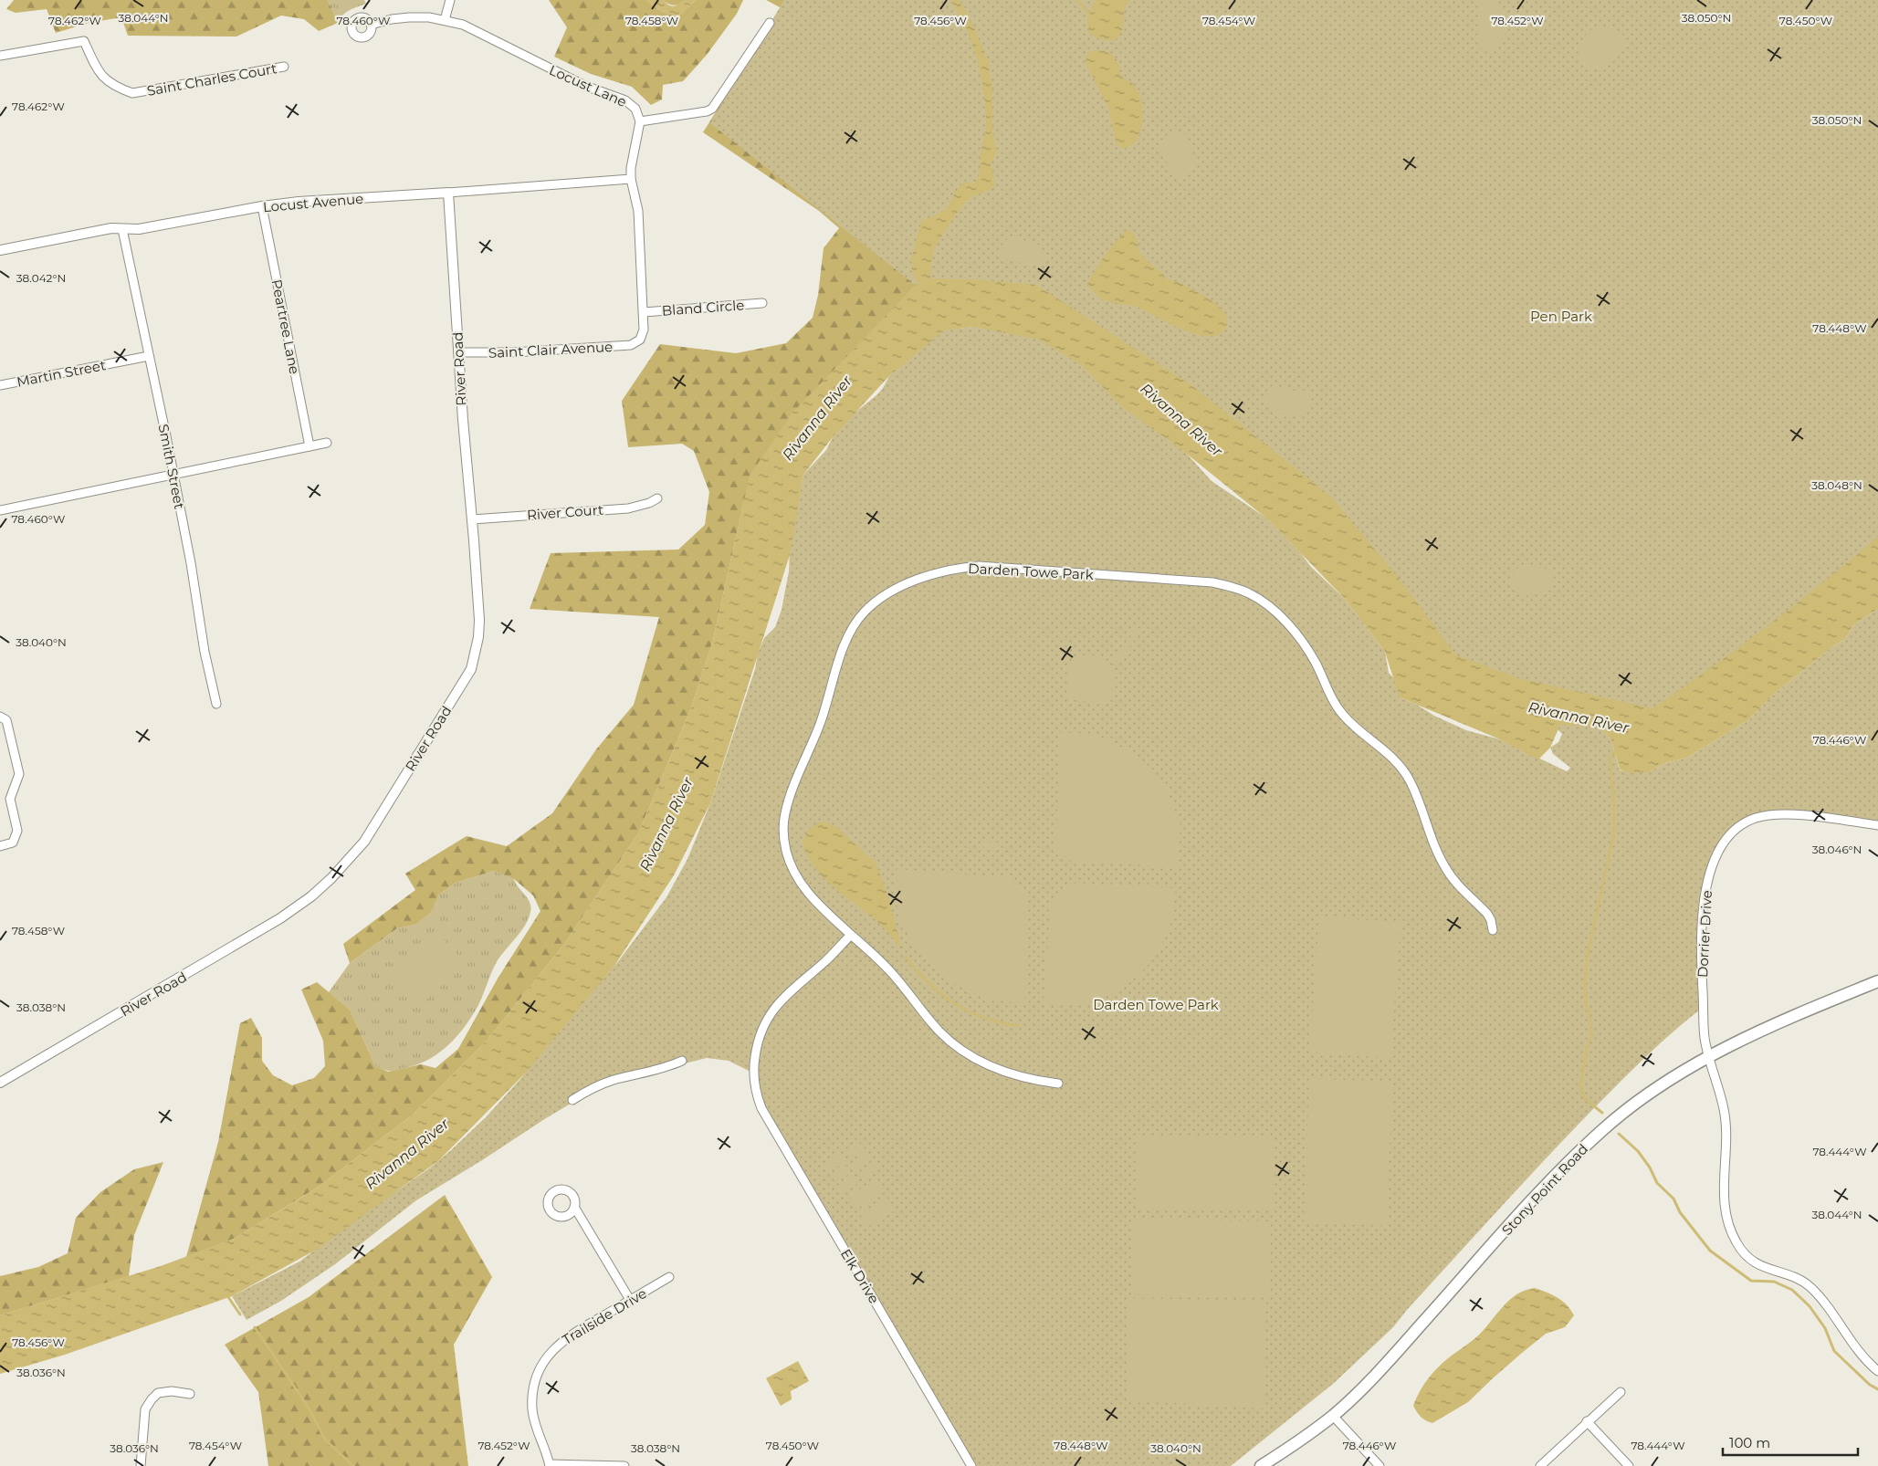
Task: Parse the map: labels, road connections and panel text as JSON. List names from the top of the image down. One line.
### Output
{"streets":{"main road":["Stony Point Road"],"street":["Saint Charles Court","Locust Lane","Locust Avenue","Bland Circle","Peartree Lane","Saint Clair Avenue","River Road","Martin Street","Smith Street","River Court","Darden Towe Park","Dorrier Drive","Elk Drive","Trailside Drive"]},"crossings":[["Locust Lane","Locust Avenue"],["Locust Lane","Bland Circle"],["Locust Lane","Saint Clair Avenue"],["Locust Avenue","Peartree Lane"],["Locust Avenue","River Road"],["Locust Avenue","Smith Street"],["Saint Clair Avenue","River Road"],["River Road","River Court"],["Martin Street","Smith Street"],["Darden Towe Park","Elk Drive"],["Dorrier Drive","Stony Point Road"]],"water":["Rivanna River"],"parks":["Pen Park","Darden Towe Park"],"scale_bar":"100 m","coordinates":["38.050°N","38.044°N","78.462°W","78.460°W","78.458°W","78.456°W","78.454°W","78.452°W","78.450°W","38.042°N","78.448°W","38.048°N","38.040°N","78.446°W","38.046°N","38.038°N","78.444°W","38.036°N"]}
